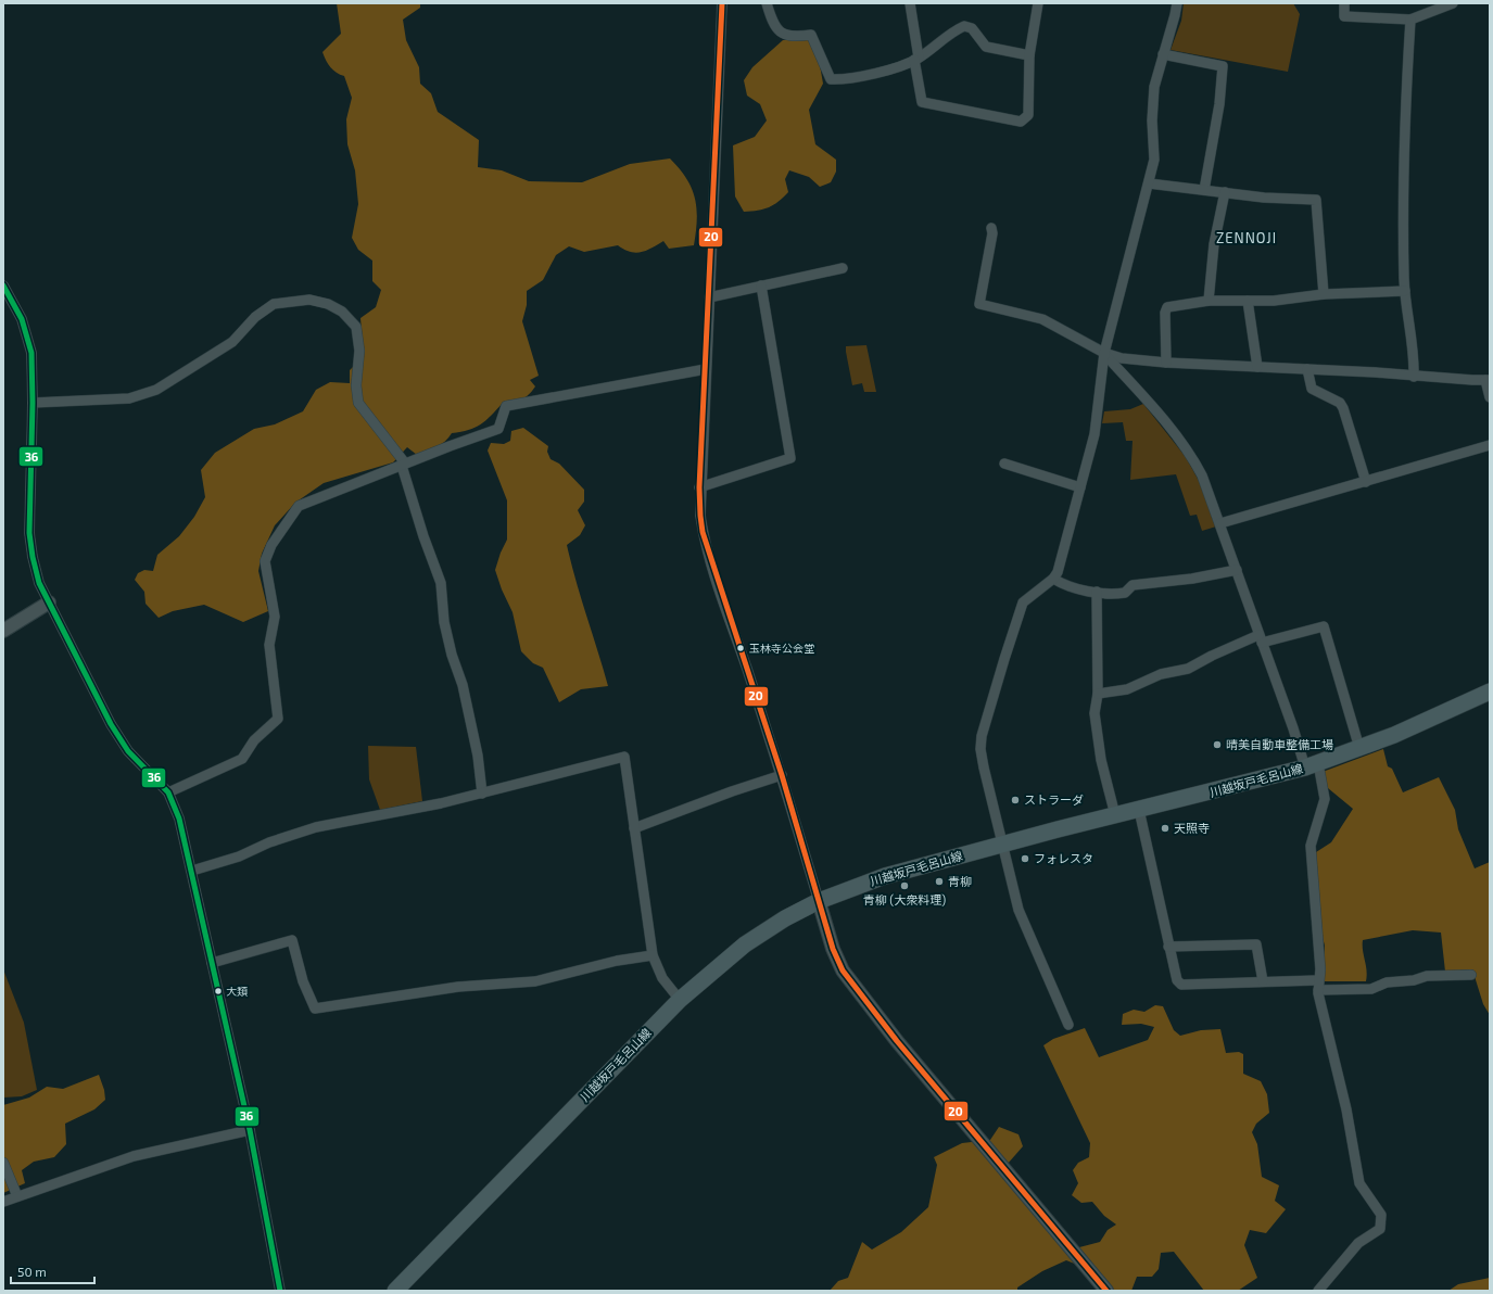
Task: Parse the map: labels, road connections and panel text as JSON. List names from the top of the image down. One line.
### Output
{"streets":{"main road":["川越坂戸毛呂山線"]},"districts":["ZENNOJI"],"places":["玉林寺公会堂","晴美自動車整備工場","ストラーダ","天照寺","フォレスタ","青柳","青柳 (大衆料理)","大類"],"lines":["transit line 20","transit line 36"],"scale_bar":"50 m"}
